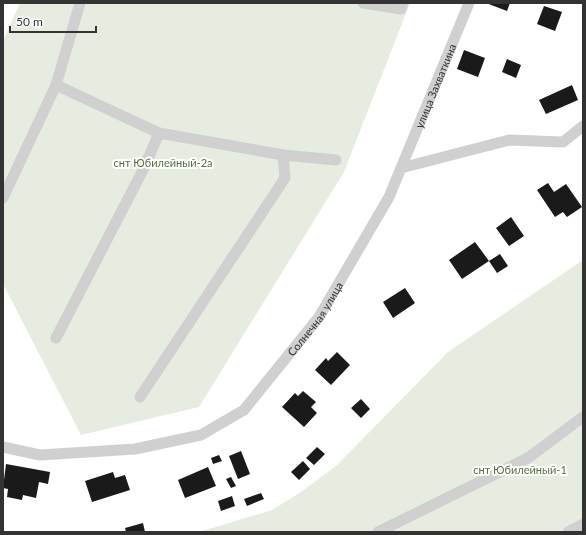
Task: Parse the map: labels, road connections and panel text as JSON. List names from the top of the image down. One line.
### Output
{"streets":{"street":["улица Захваткина","Солнечная улица"]},"crossings":[["улица Захваткина","Солнечная улица"]],"parks":["снт Юбилейный-2а","снт Юбилейный-1"],"scale_bar":"50 m"}
